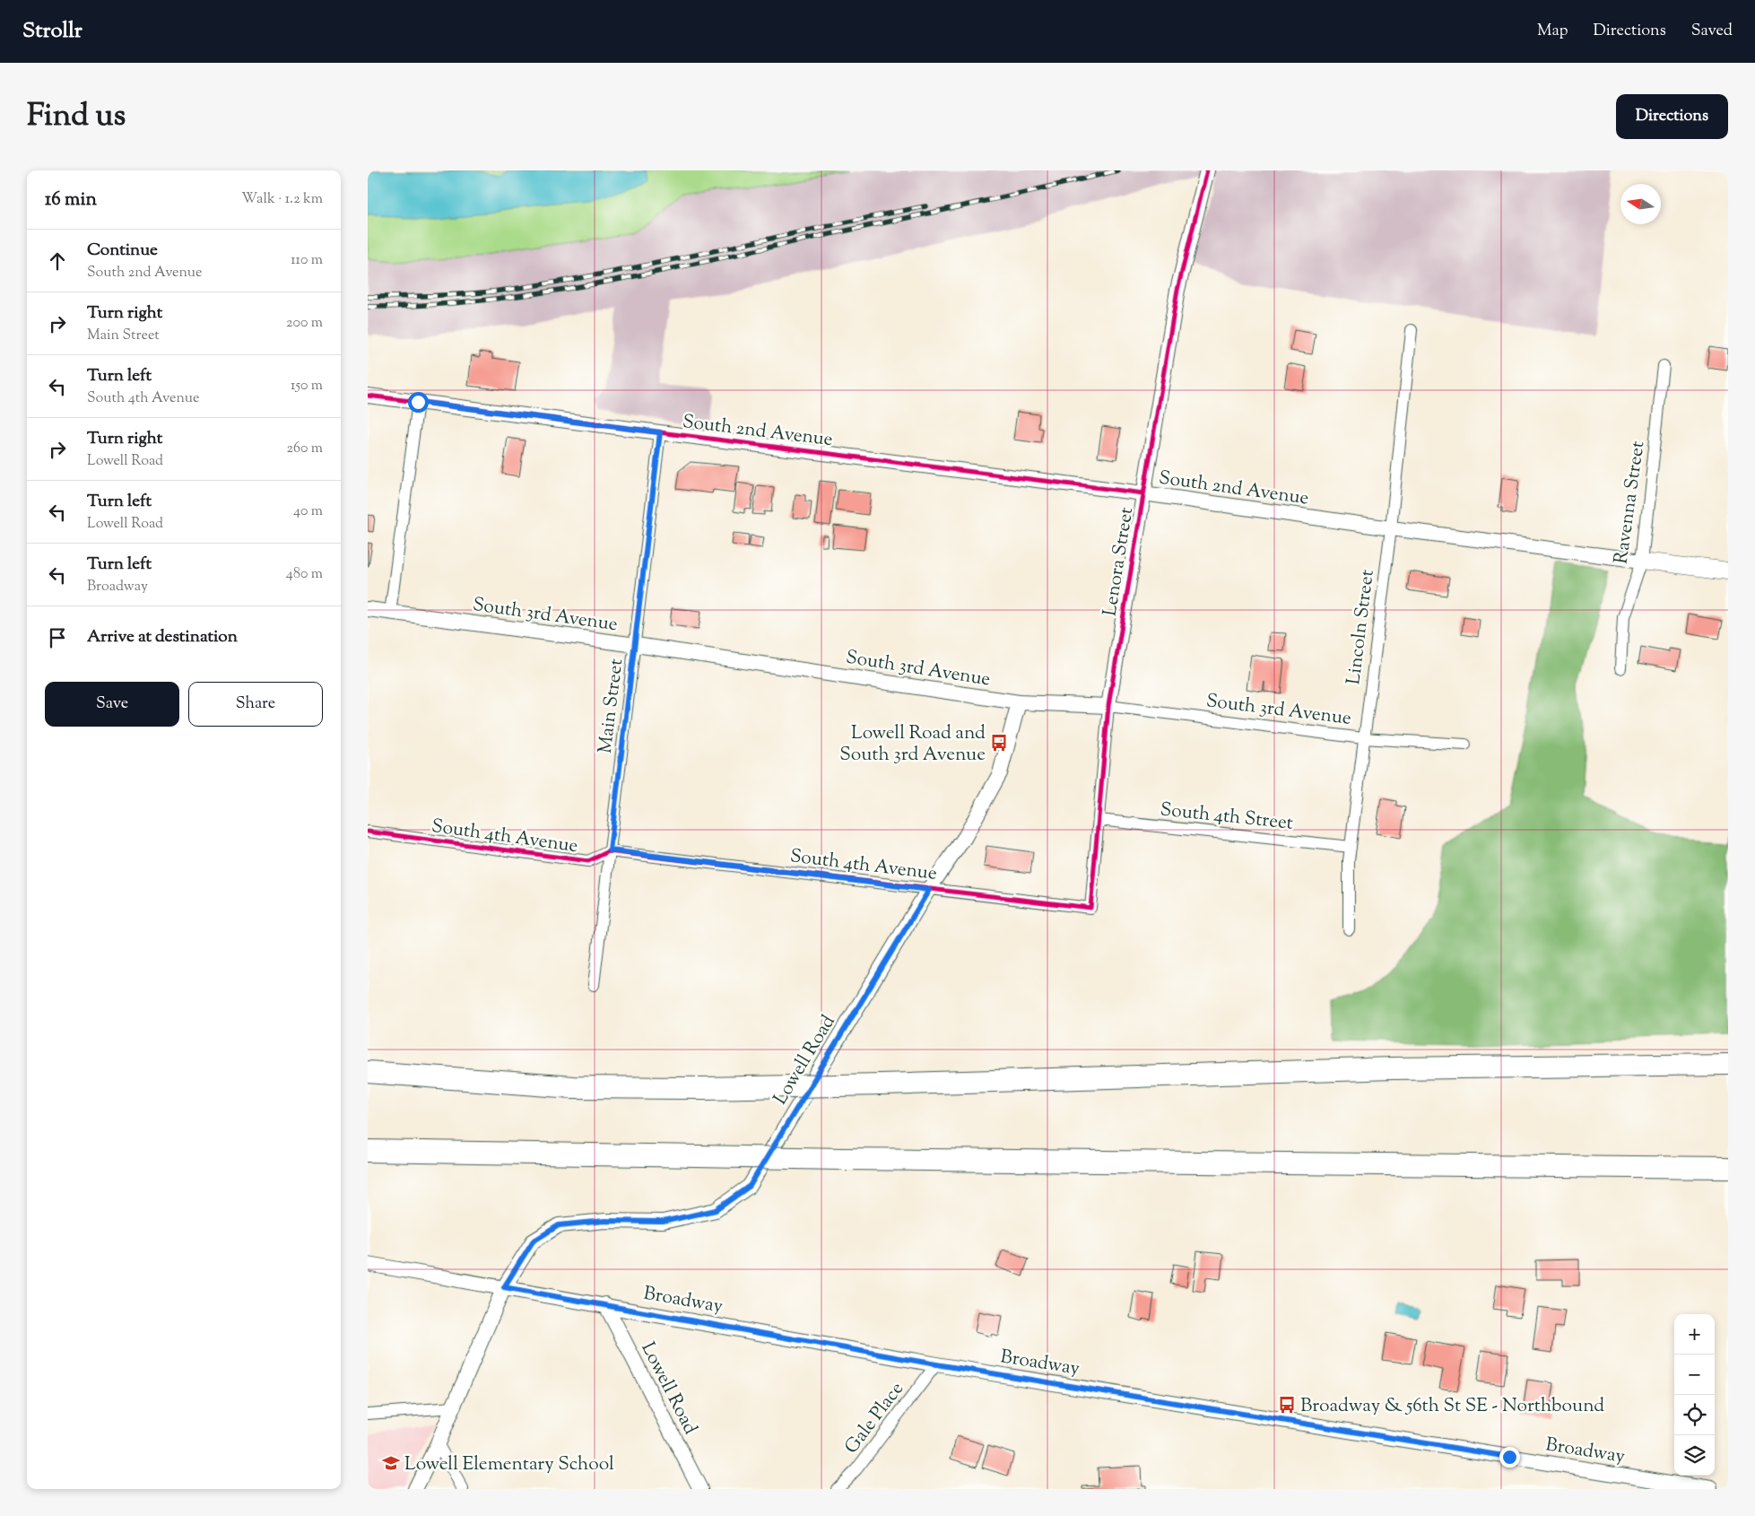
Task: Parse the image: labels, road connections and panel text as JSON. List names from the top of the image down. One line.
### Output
{"streets":{"street":["South 2nd Avenue","Ravenna Street","Lenora Street","South 3rd Avenue","Lincoln Street","Main Street","South 4th Street","South 4th Avenue","Lowell Road","Broadway","Gale Place"]},"crossings":[["South 2nd Avenue","Ravenna Street"],["South 2nd Avenue","Lenora Street"],["South 2nd Avenue","Lincoln Street"],["South 2nd Avenue","Main Street"],["Lenora Street","South 3rd Avenue"],["Lenora Street","South 4th Street"],["Lenora Street","South 4th Avenue"],["South 3rd Avenue","Lincoln Street"],["South 3rd Avenue","Main Street"],["South 3rd Avenue","Lowell Road"],["Lincoln Street","South 4th Street"],["Main Street","South 4th Avenue"],["South 4th Avenue","Lowell Road"],["Lowell Road","Broadway"],["Broadway","Gale Place"]],"places":{"bus stop":["Lowell Road and South 3rd Avenue","Broadway & 56th St SE - Northbound"],"school or university":["Lowell Elementary School"]},"north":"left","page":{"header":"Strollr","nav":["Map","Directions","Saved"],"title":"Find us","buttons":["Directions",["Save","Share"]],"heading":["16 min","Walk · 1.2 km"],"list":[["Continue","South 2nd Avenue","110 m"],["Turn right","Main Street","200 m"],["Turn left","South 4th Avenue","150 m"],["Turn right","Lowell Road","260 m"],["Turn left","Lowell Road","40 m"],["Turn left","Broadway","480 m"],"Arrive at destination"],"map_buttons":["+","−"]}}
